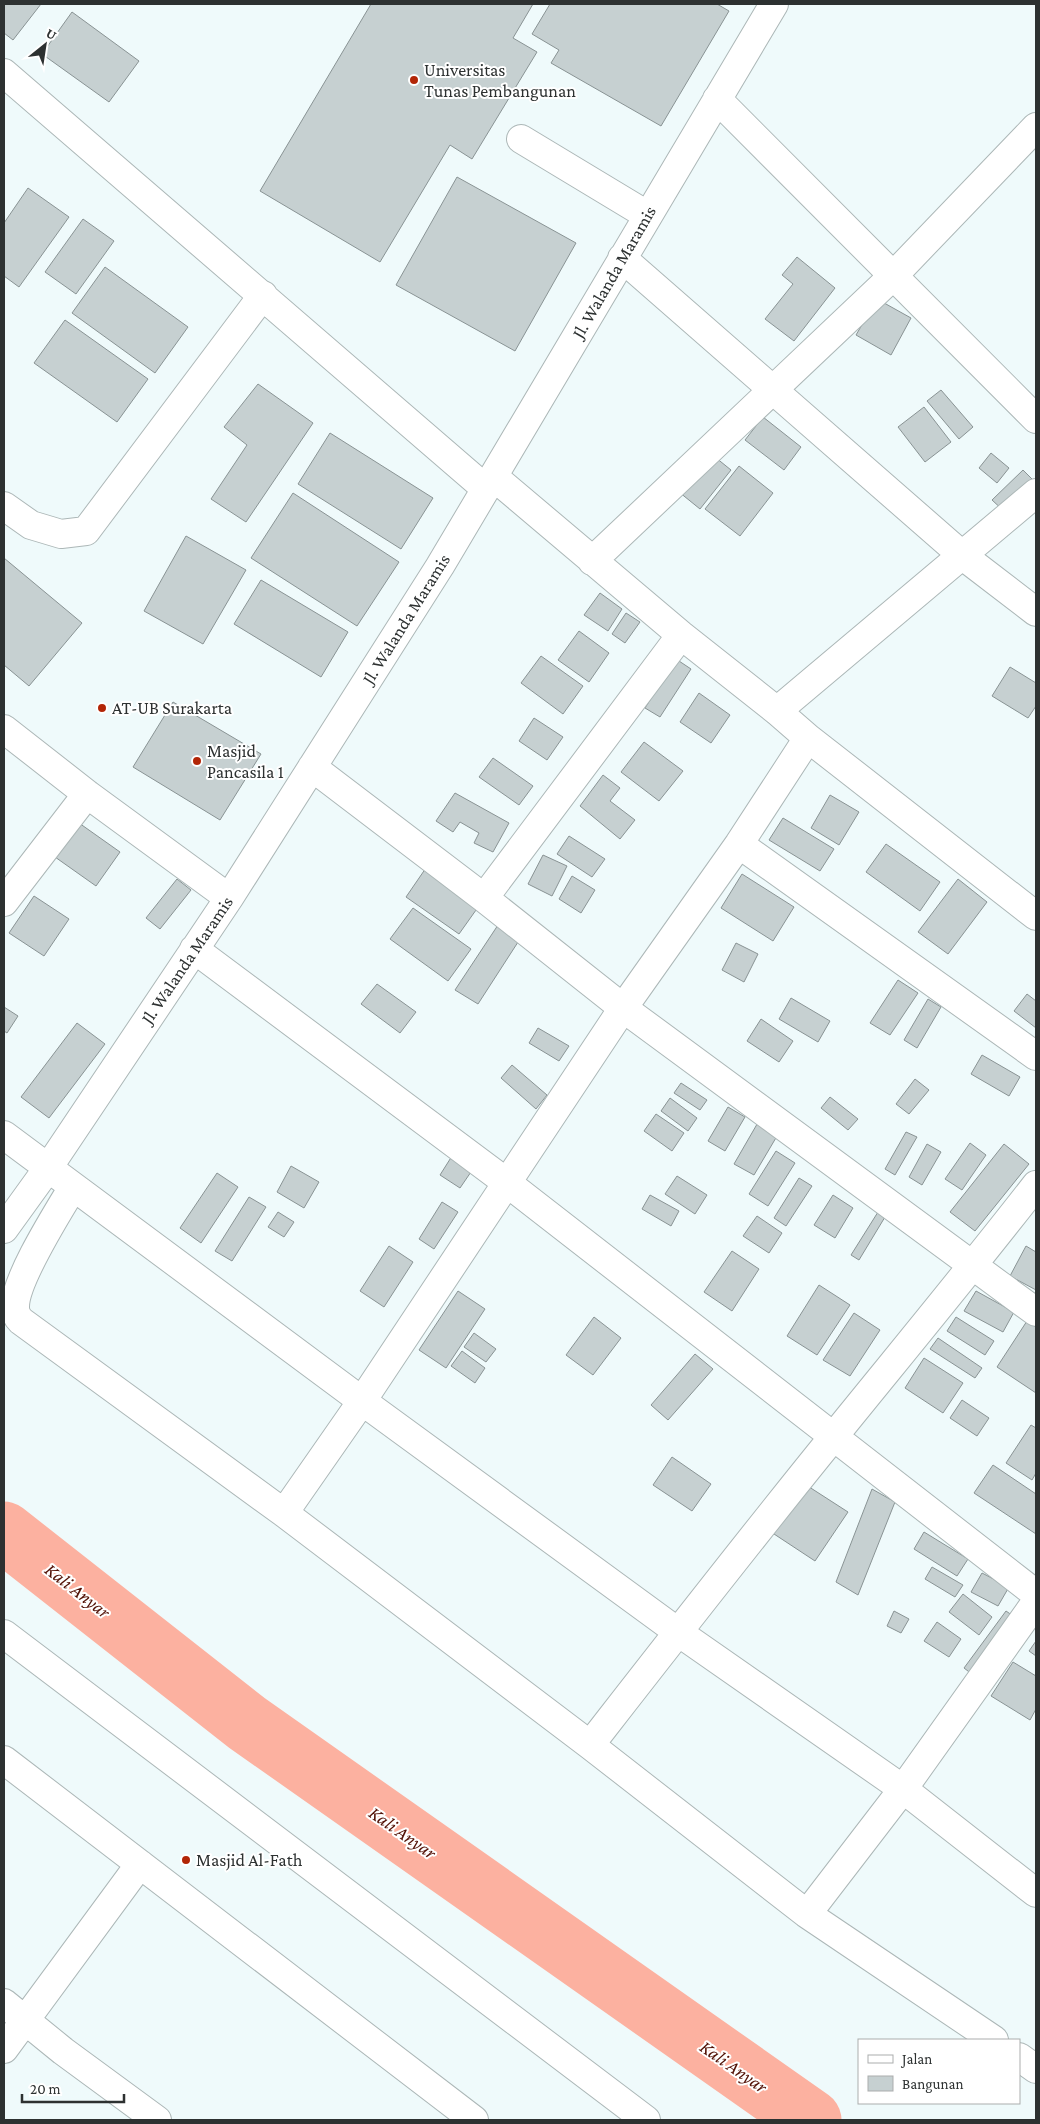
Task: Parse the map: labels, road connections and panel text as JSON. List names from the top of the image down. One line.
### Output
{"streets":{"street":["Jl. Walanda Maramis"]},"water":["Kali Anyar"],"places":["Universitas Tunas Pembangunan","AT-UB Surakarta","Masjid Pancasila 1","Masjid Al-Fath"],"legend":["Jalan","Bangunan"],"scale_bar":"20 m","north":"top right"}
